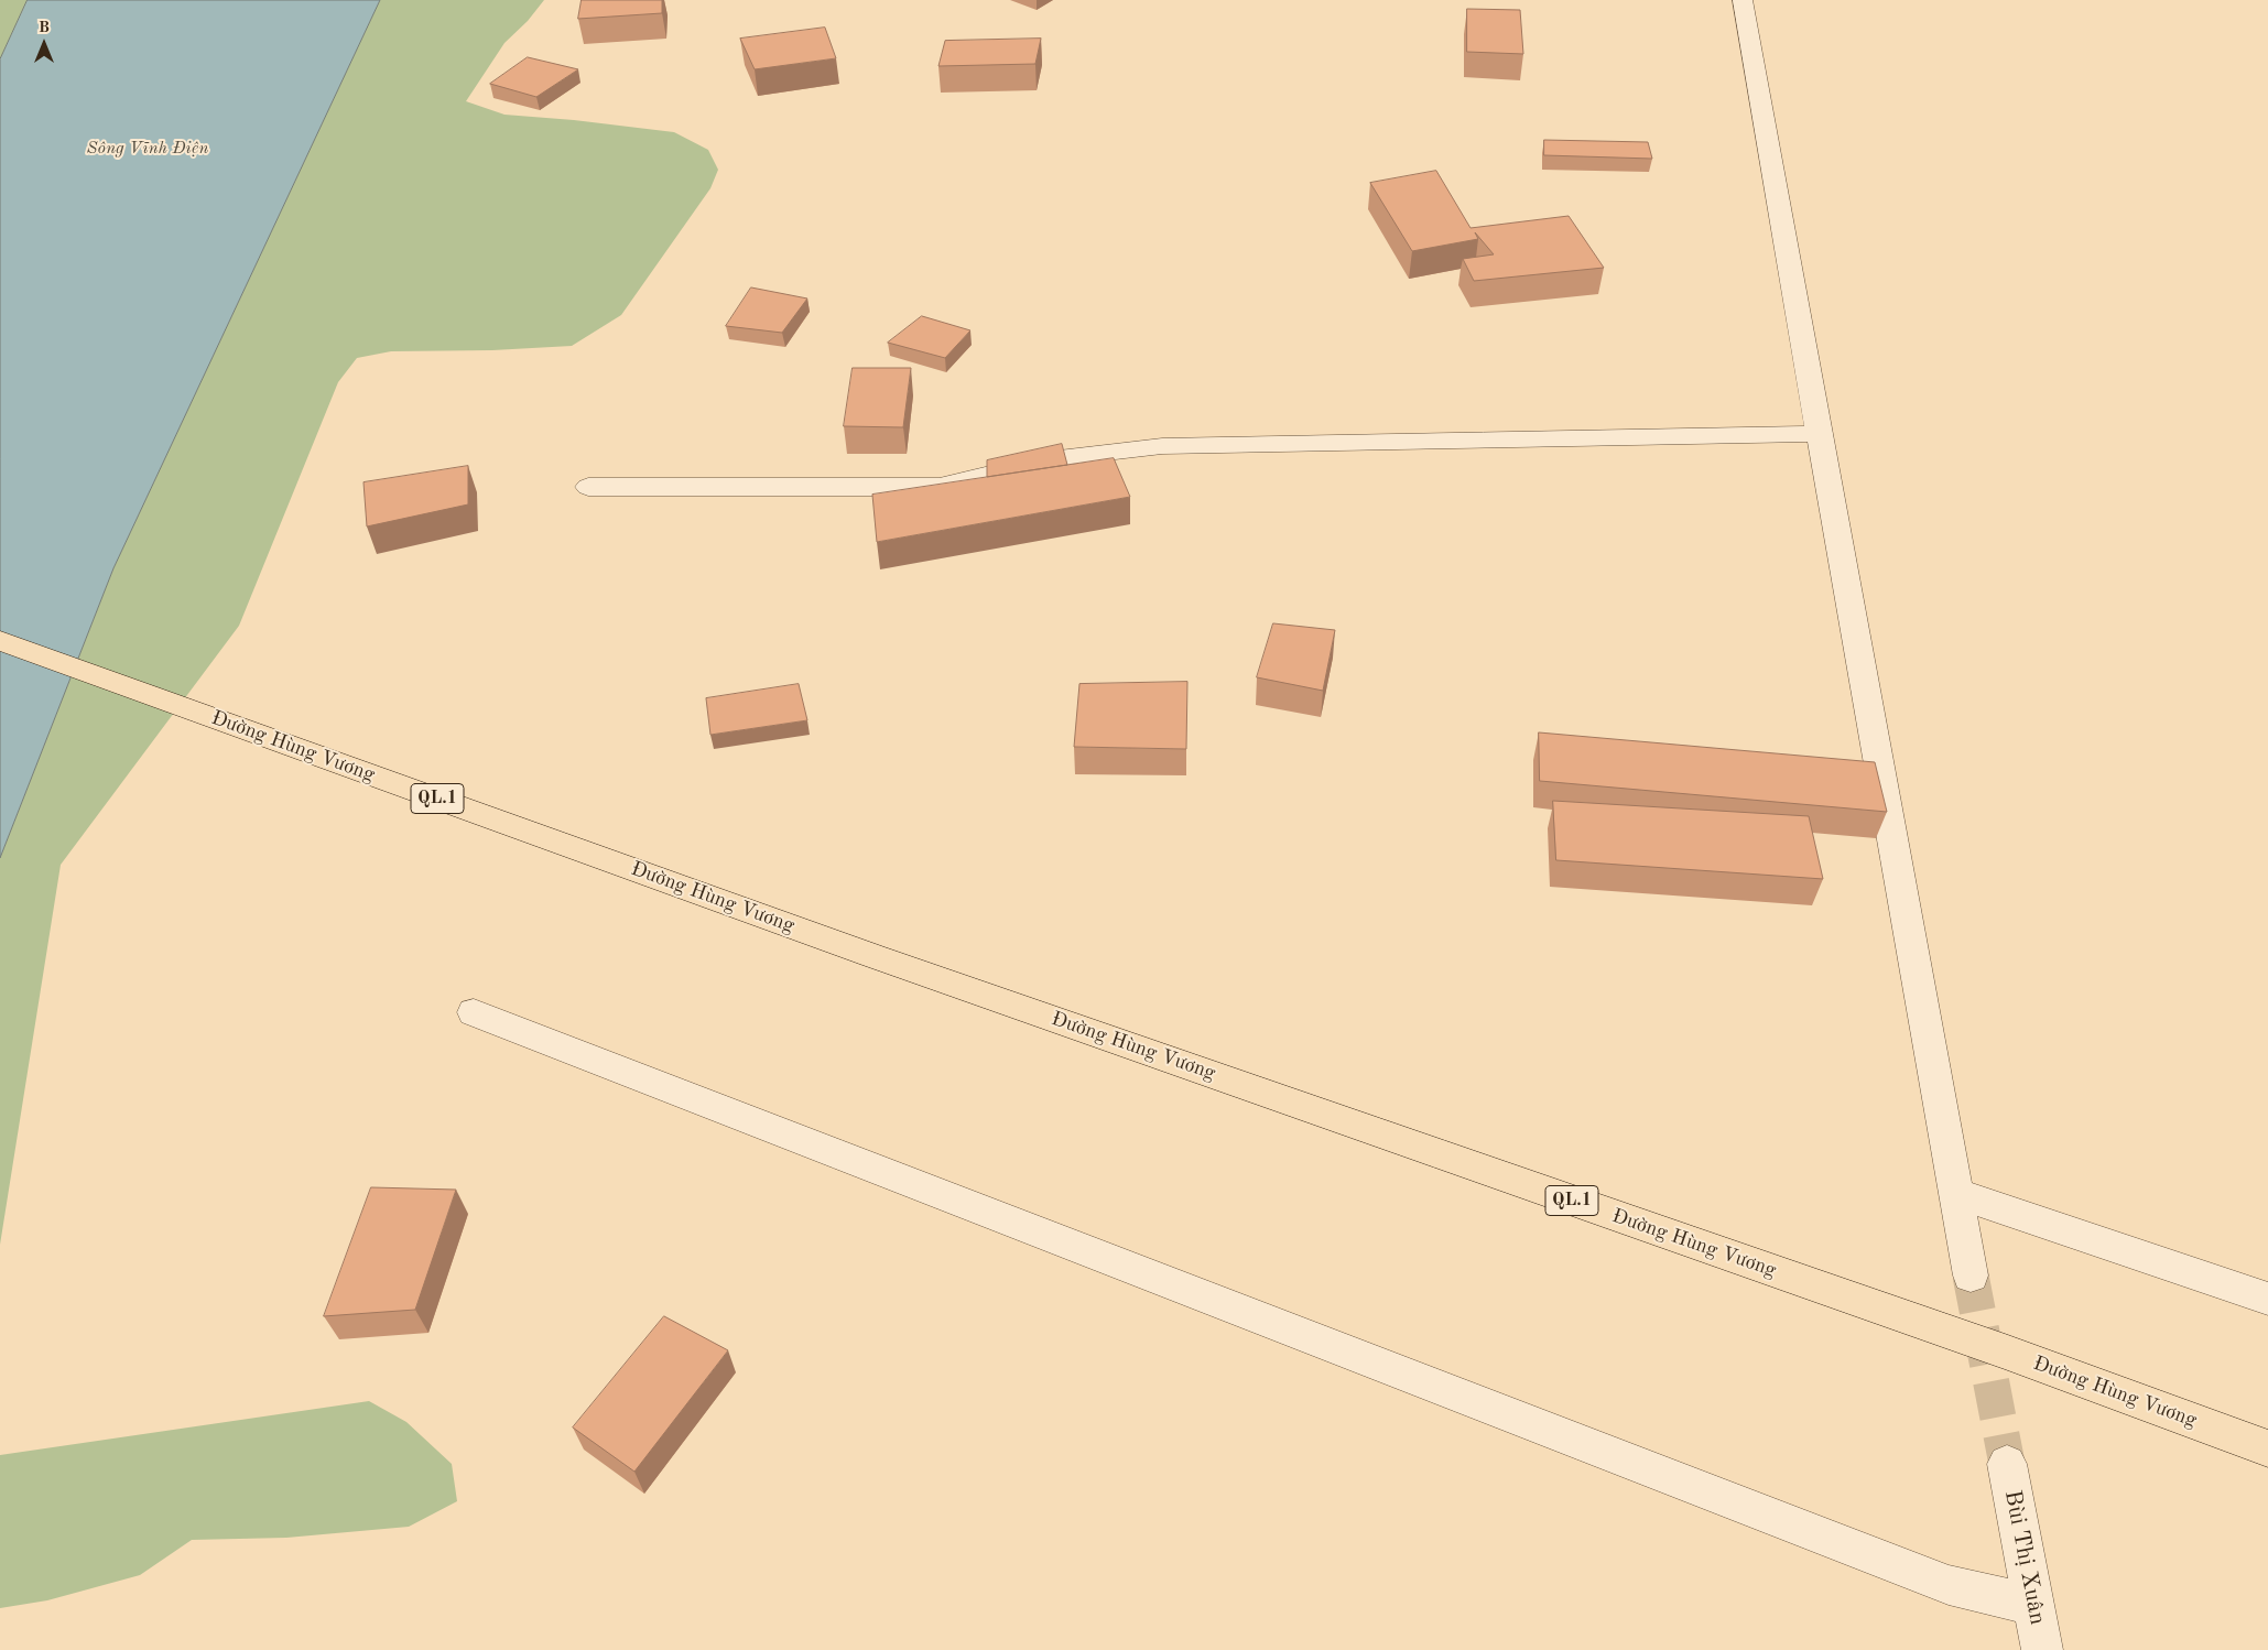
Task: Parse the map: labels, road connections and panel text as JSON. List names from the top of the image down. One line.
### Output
{"streets":{"highway":["Đường Hùng Vương","QL.1"],"street":["Bùi Thị Xuân"]},"water":["Sông Vĩnh Điện"],"north":"top"}
